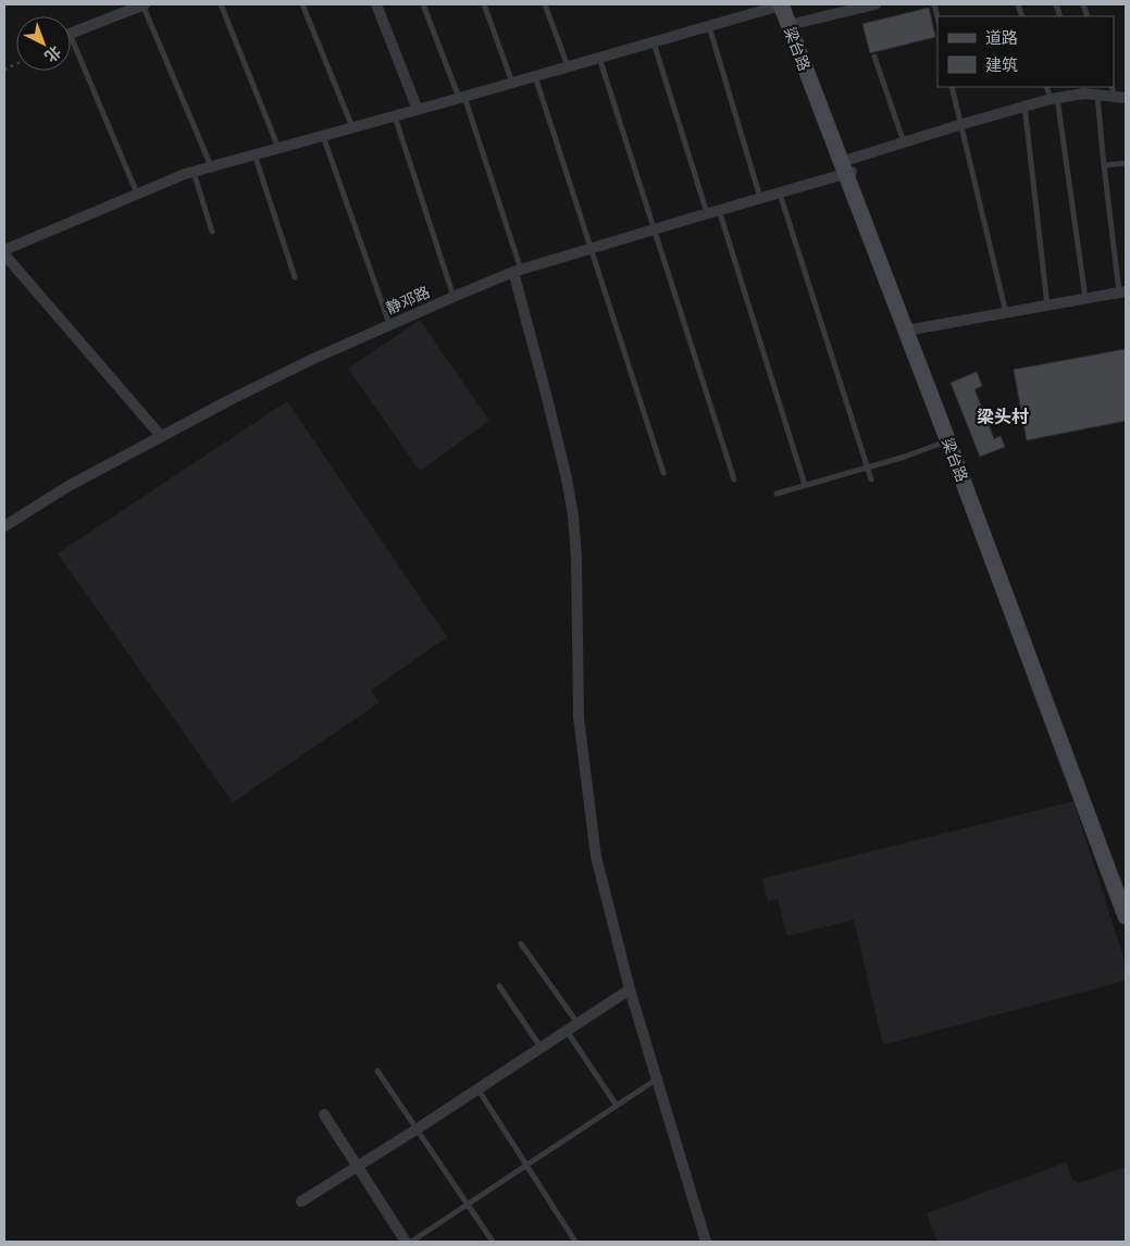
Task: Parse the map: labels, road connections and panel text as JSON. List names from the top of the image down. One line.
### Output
{"streets":{"main road":["梁台路"],"street":["静邓路"]},"crossings":[["梁台路","静邓路"]],"districts":["梁头村"],"legend":["道路","建筑"],"north":"bottom right"}
